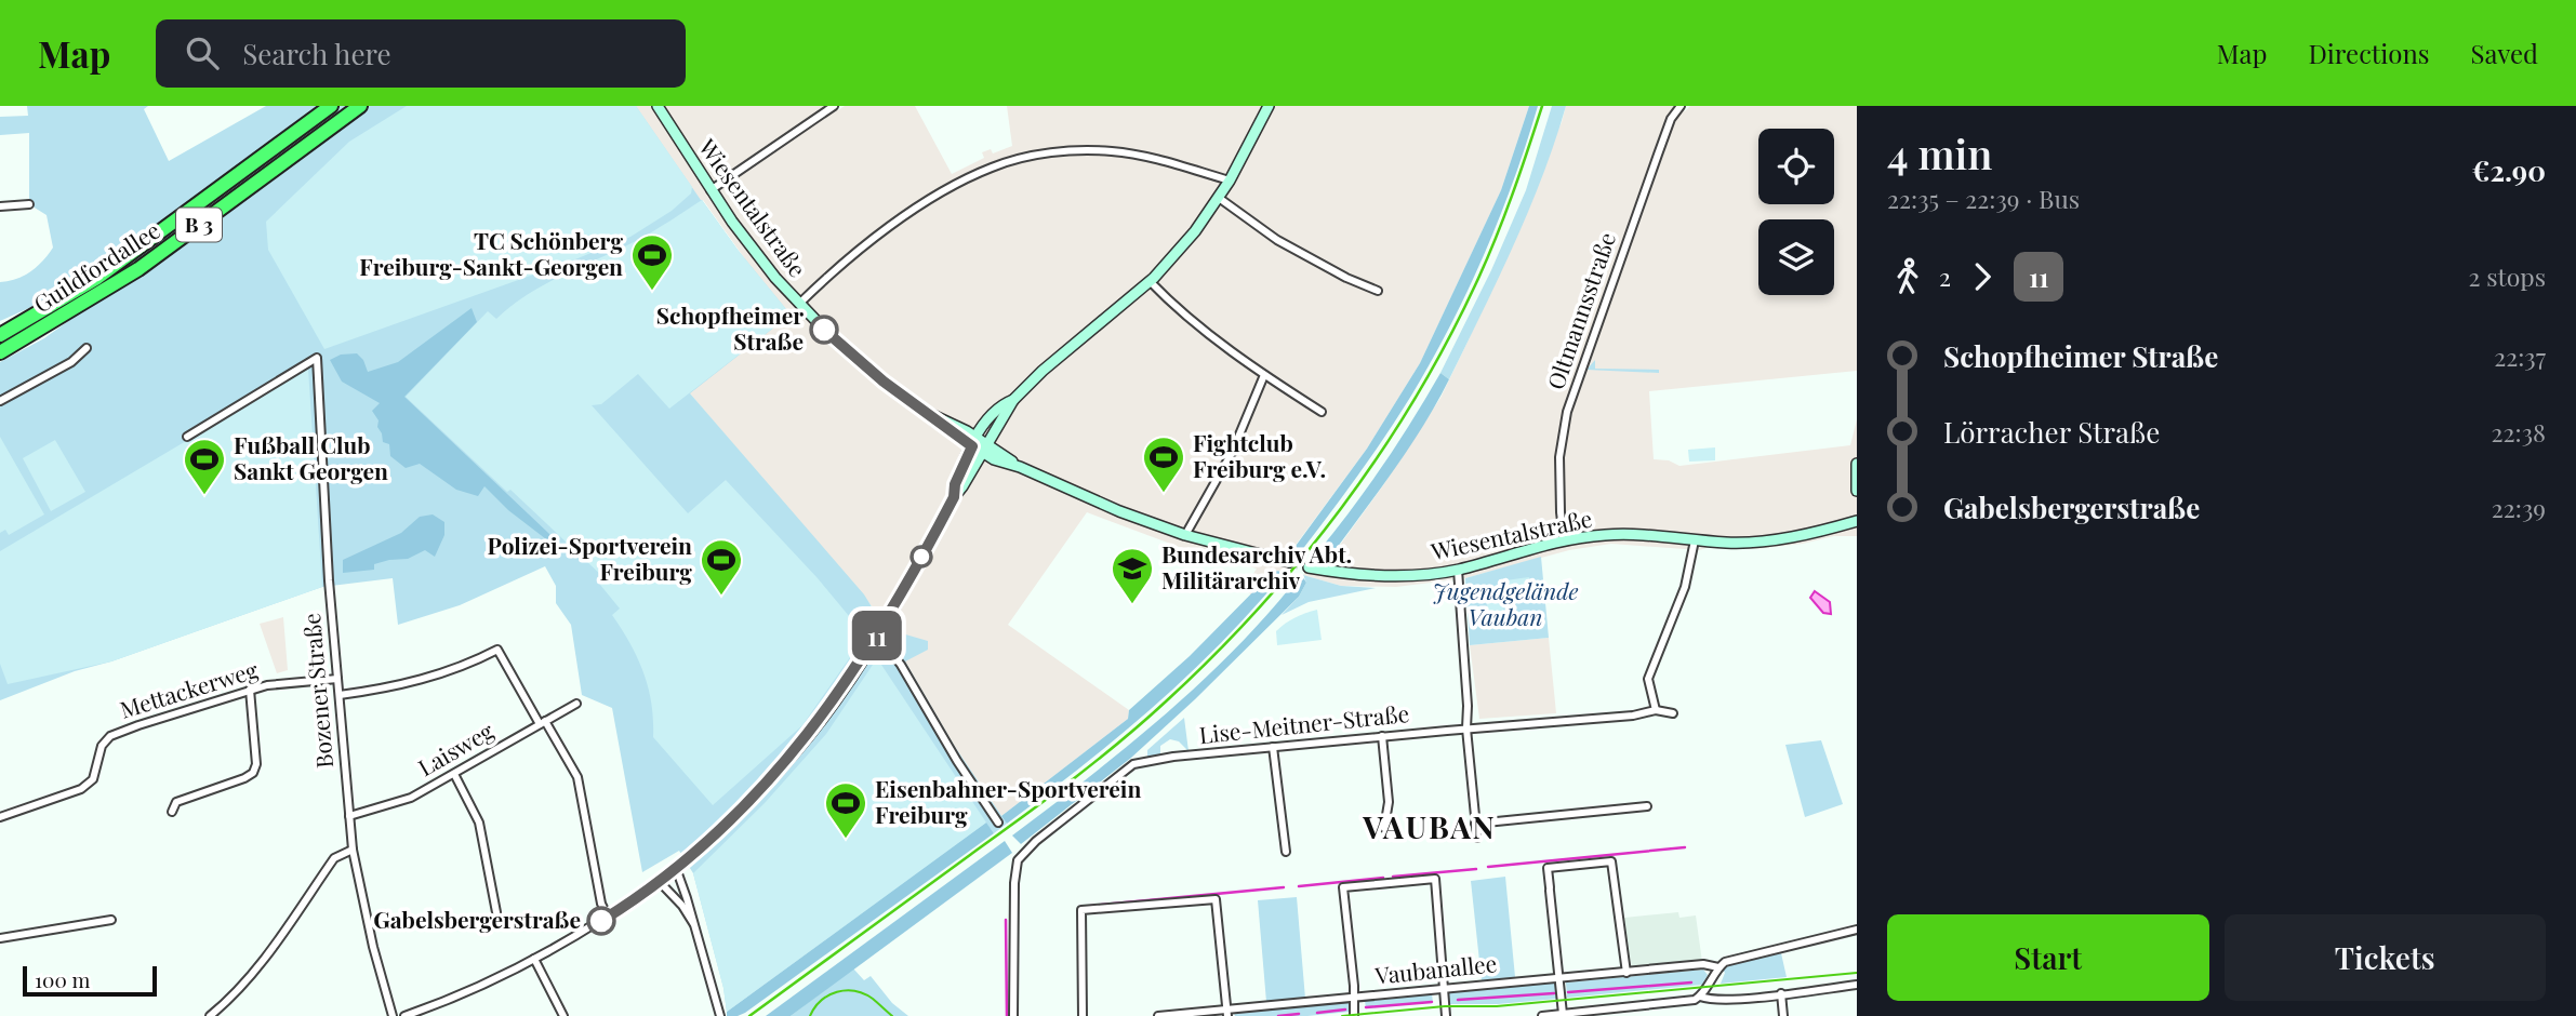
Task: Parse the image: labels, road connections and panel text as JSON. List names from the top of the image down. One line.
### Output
{"streets":{"highway":["B 3","Guildfordallee"],"main road":["Wiesentalstraße"],"street":["Oltmannsstraße","Mettackerweg","Bozener Straße","Lise-Meitner-Straße","Laisweg","Vaubanallee"]},"crossings":[["Wiesentalstraße","Oltmannsstraße"],["Mettackerweg","Bozener Straße"],["Bozener Straße","Laisweg"]],"districts":["VAUBAN"],"parks":["Jugendgelände Vauban"],"places":{"sports":["TC Schönberg Freiburg-Sankt-Georgen","Fightclub Freiburg e.V.","Fußball Club Sankt Georgen","Polizei-Sportverein Freiburg","Eisenbahner-Sportverein Freiburg"],"other":["Schopfheimer Straße","Gabelsbergerstraße"],"school or university":["Bundesarchiv Abt. Militärarchiv"]},"lines":["bus line 11"],"scale_bar":"100 m","page":{"header":"Map","search":"Search here","nav":["Map","Directions","Saved"],"on_map":"11","heading":["4 min","22:35 – 22:39 · Bus","€2.90"],"legs":["2","11","2 stops"],"list":[{"name":"Schopfheimer Straße","value":"22:37"},{"name":"Lörracher Straße","value":"22:38"},{"name":"Gabelsbergerstraße","value":"22:39"}],"buttons":["Start","Tickets"],"scale":"100 m"}}
